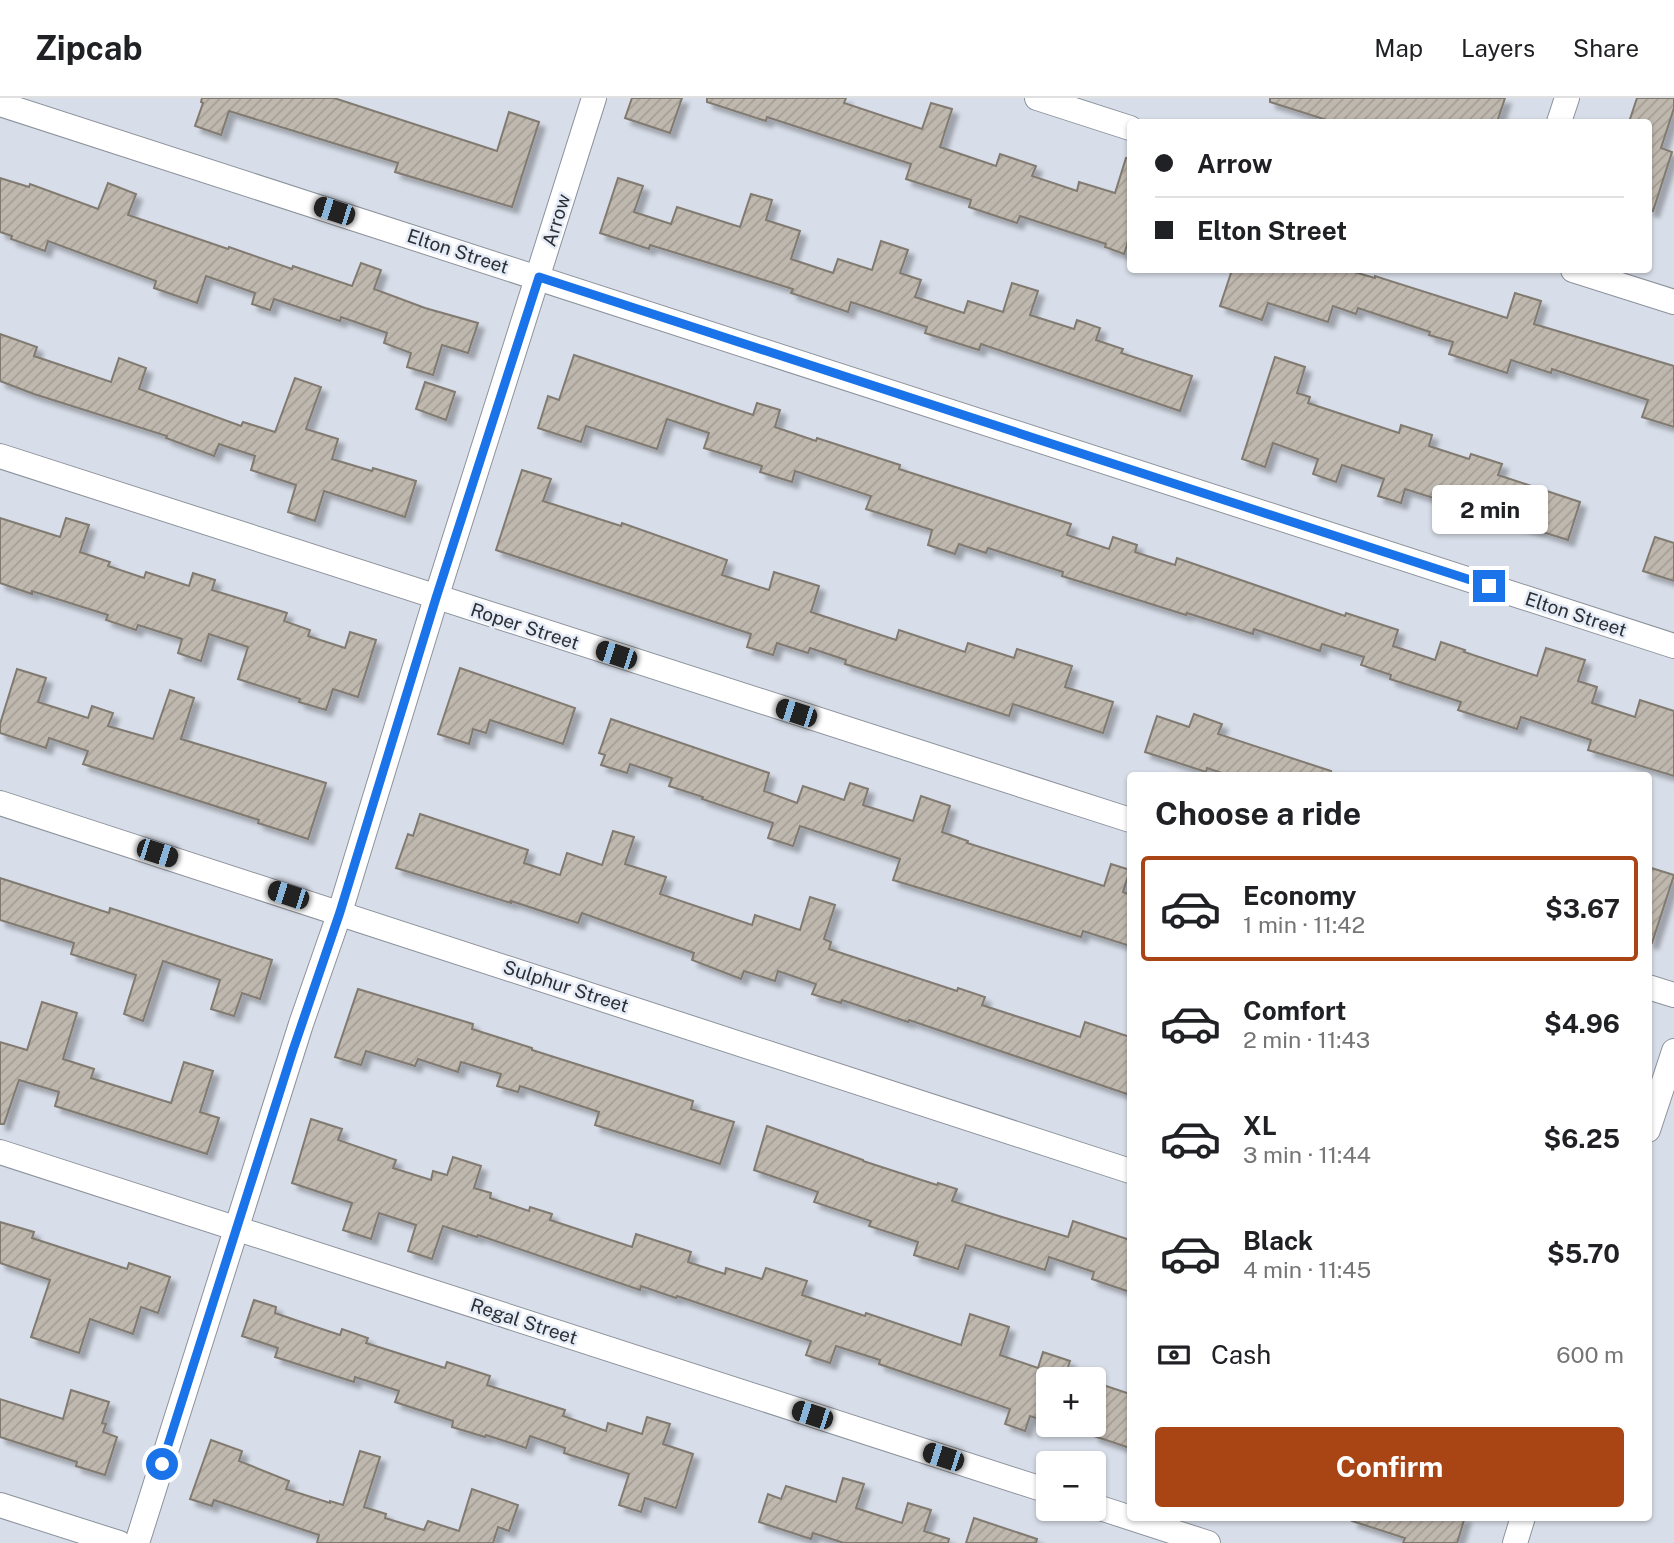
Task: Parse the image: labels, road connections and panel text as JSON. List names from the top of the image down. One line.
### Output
{"streets":{"street":["Arrow","Elton Street","Roper Street","Sulphur Street","Regal Street"]},"crossings":[["Arrow","Elton Street"],["Arrow","Roper Street"],["Arrow","Sulphur Street"],["Arrow","Regal Street"]],"page":{"header":"Zipcab","nav":["Map","Layers","Share"],"banner":["Arrow","Elton Street"],"bubble":"2 min","heading":"Choose a ride","list":[{"name":"Economy","note":"1 min · 11:42","value":"$3.67"},{"name":"Comfort","note":"2 min · 11:43","value":"$4.96"},{"name":"XL","note":"3 min · 11:44","value":"$6.25"},{"name":"Black","note":"4 min · 11:45","value":"$5.70"}],"pay":["Cash","600 m"],"map_buttons":["+","−"],"buttons":"Confirm"}}
